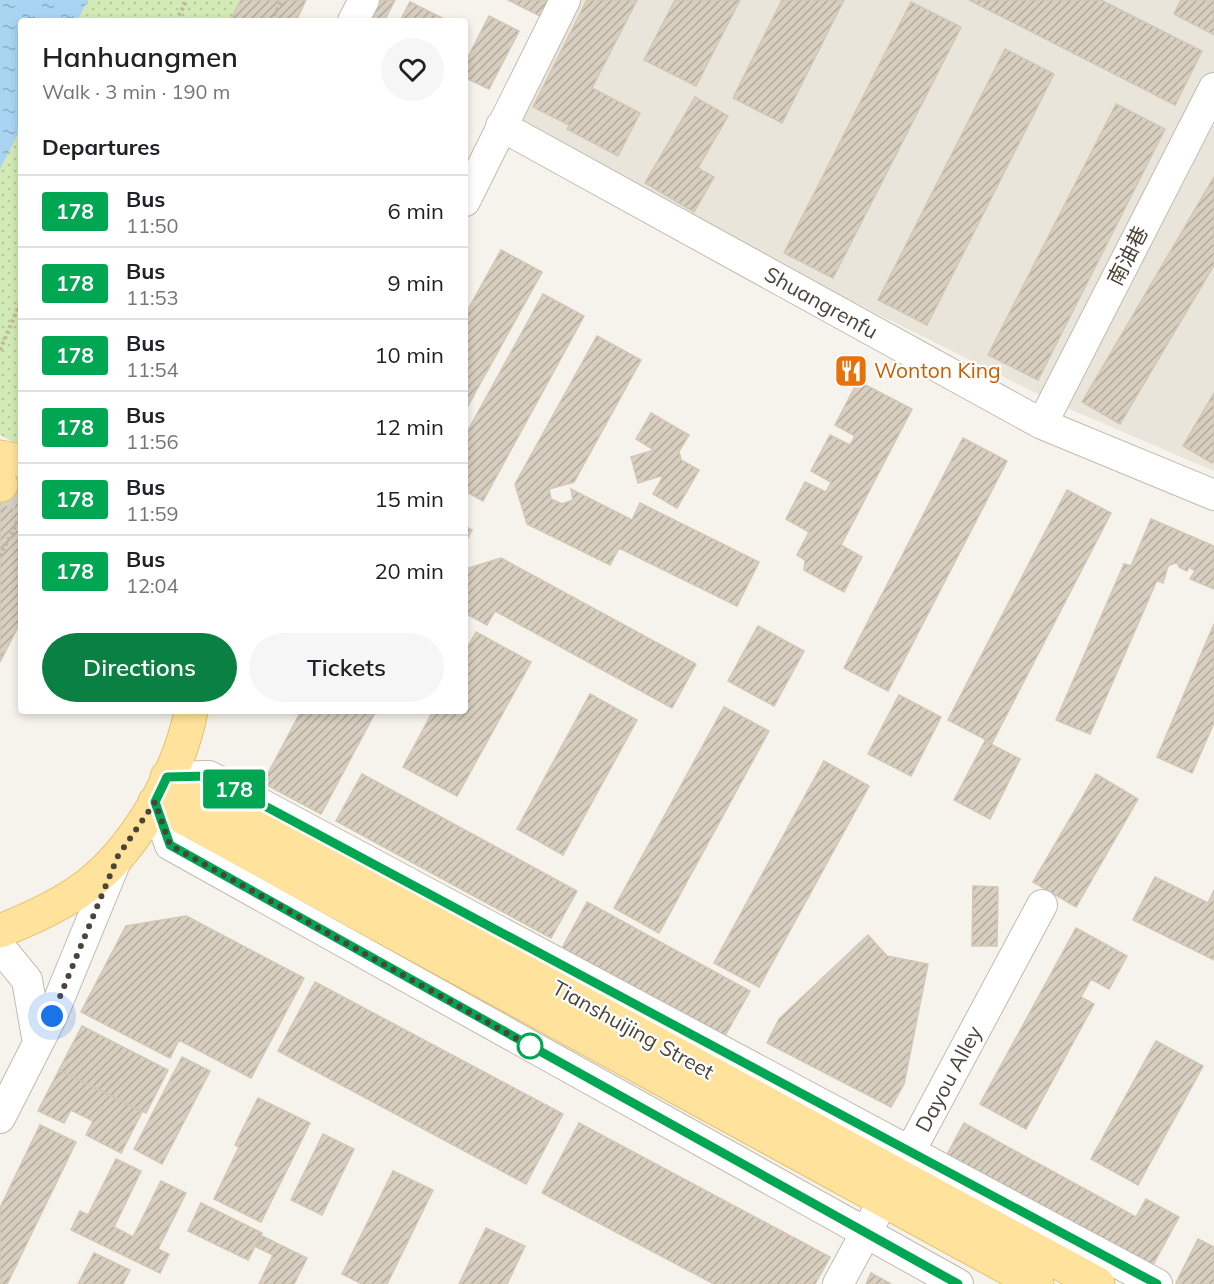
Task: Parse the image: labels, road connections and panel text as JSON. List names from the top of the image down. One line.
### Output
{"streets":{"main road":["Tianshuijing Street"],"street":["南油巷","Shuangrenfu","Dayou Alley"]},"crossings":[["南油巷","Shuangrenfu"],["Tianshuijing Street","Dayou Alley"]],"places":{"restaurant":["Wonton King"]},"lines":["bus line 178"],"page":{"on_map":"178","heading":[["Hanhuangmen","Walk · 3 min · 190 m"],"Departures"],"list":[{"mark":"178","name":"Bus","note":"11:50","value":"6 min"},{"mark":"178","name":"Bus","note":"11:53","value":"9 min"},{"mark":"178","name":"Bus","note":"11:54","value":"10 min"},{"mark":"178","name":"Bus","note":"11:56","value":"12 min"},{"mark":"178","name":"Bus","note":"11:59","value":"15 min"},{"mark":"178","name":"Bus","note":"12:04","value":"20 min"}],"buttons":["Directions","Tickets"]}}
